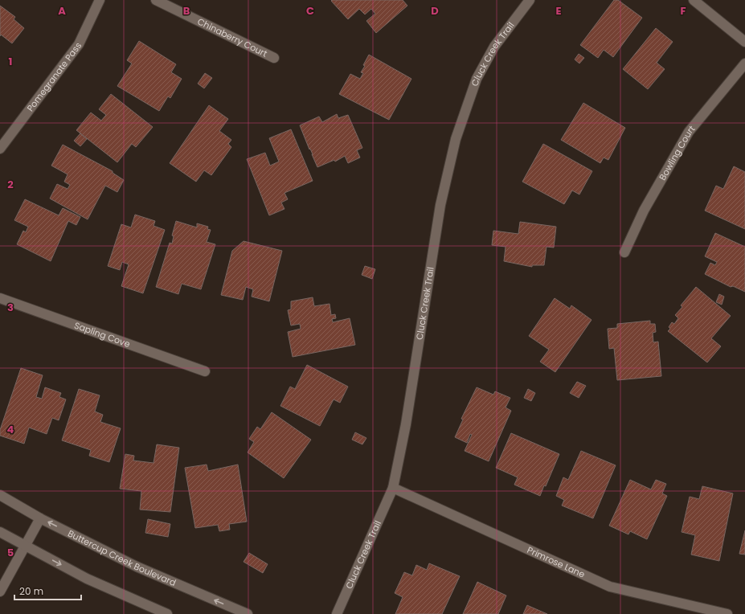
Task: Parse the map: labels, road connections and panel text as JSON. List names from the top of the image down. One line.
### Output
{"streets":{"street":["Chinaberry Court","Cluck Creek Trail","Pomegranate Pass","Bowling Court","Sapling Cove","Buttercup Creek Boulevard","Primrose Lane"]},"crossings":[["Cluck Creek Trail","Primrose Lane"]],"scale_bar":"20 m","grid":{"columns":["A","B","C","D","E","F"],"rows":["1","2","3","4","5"]}}
